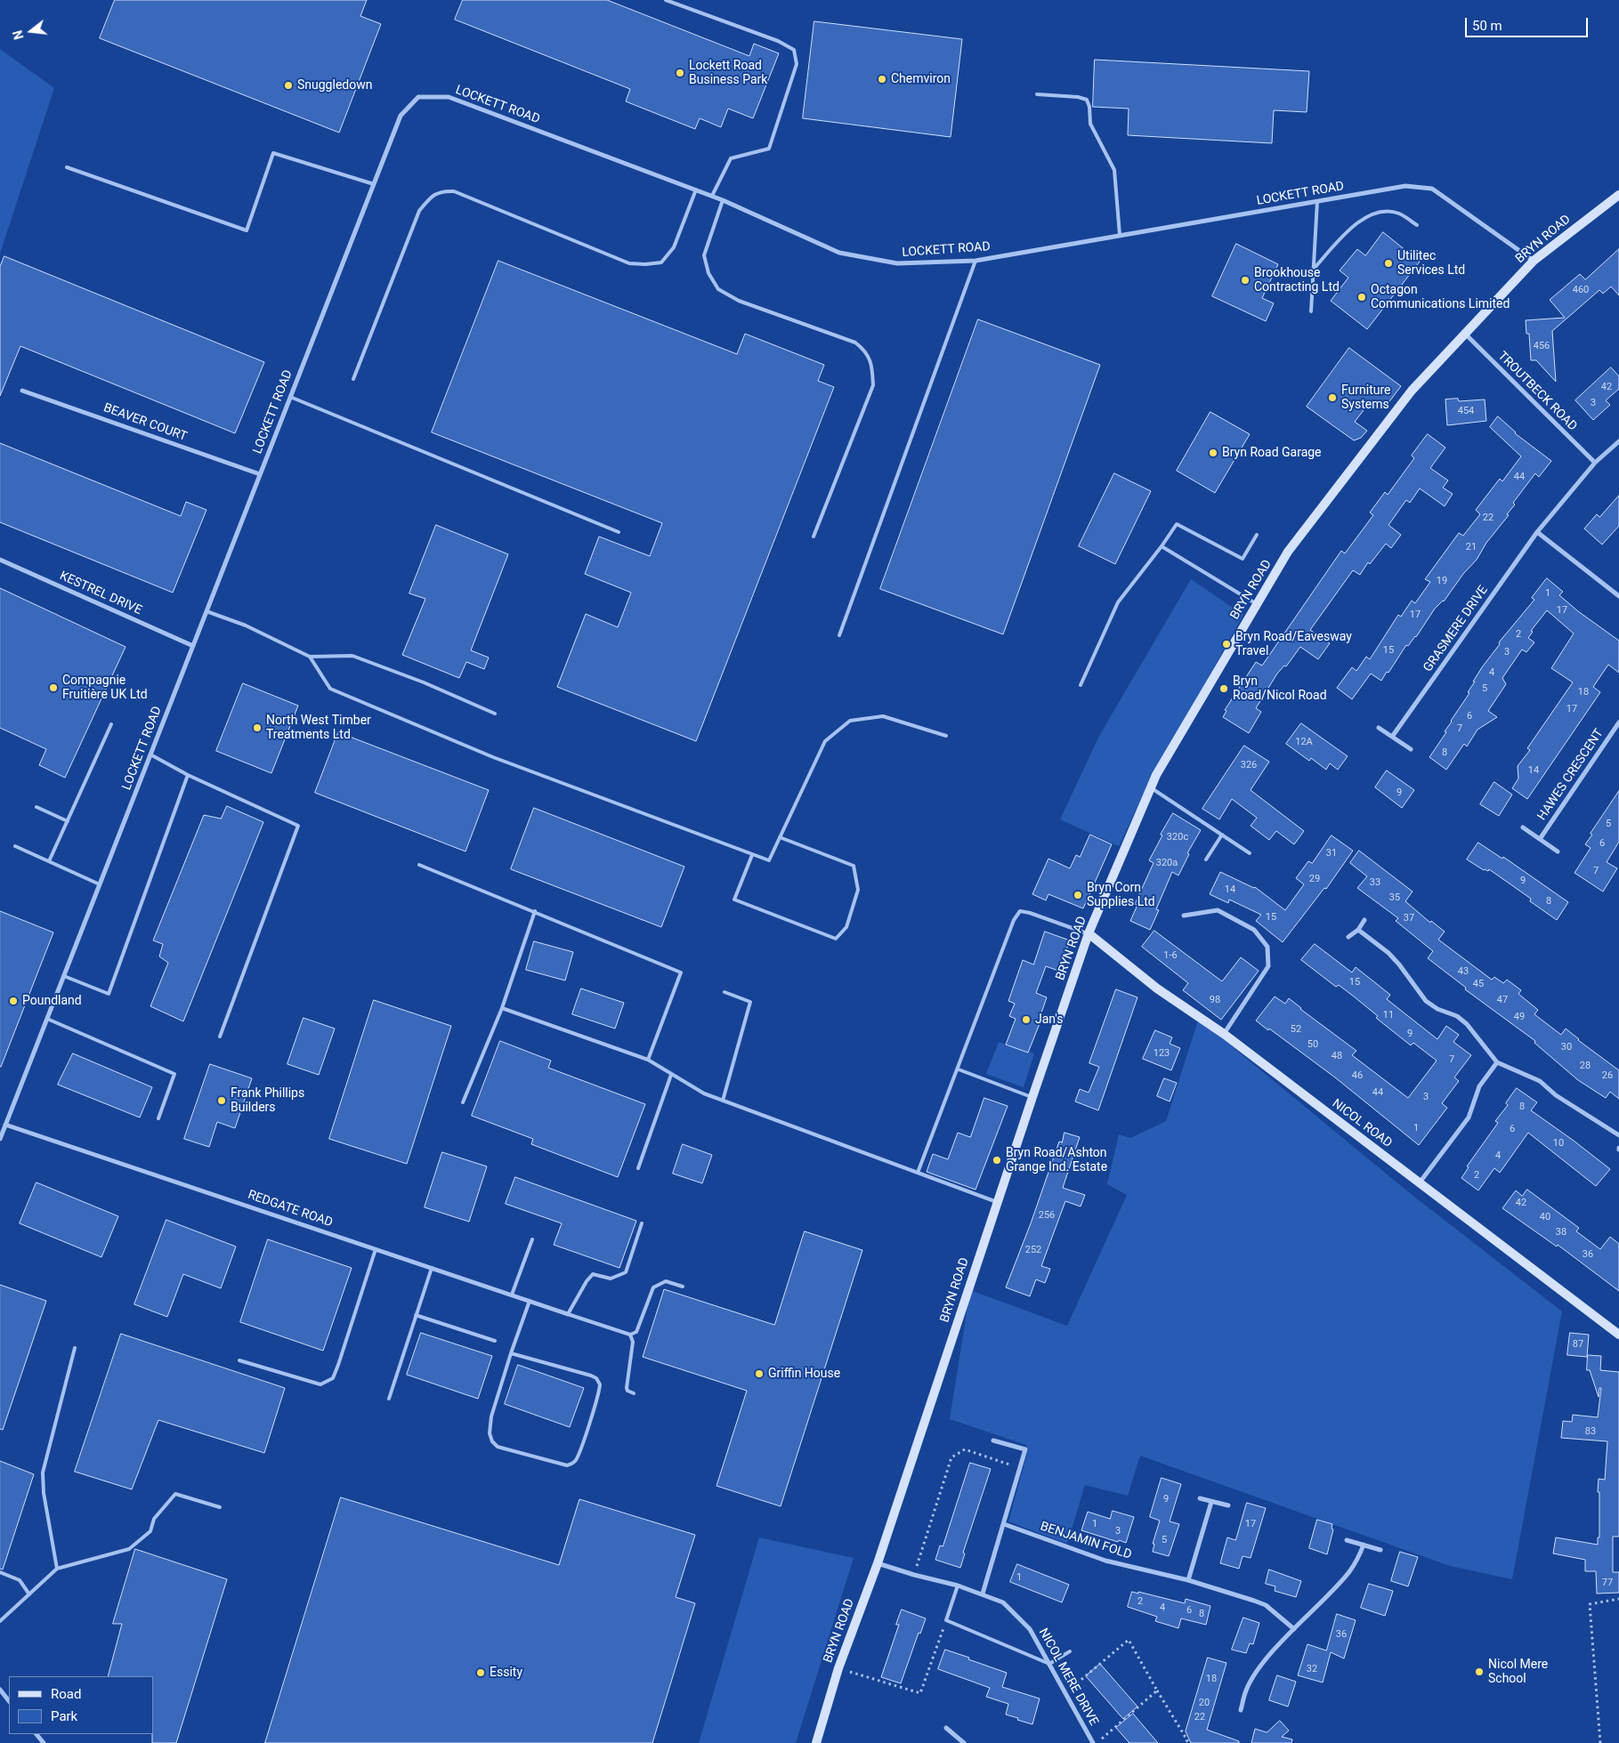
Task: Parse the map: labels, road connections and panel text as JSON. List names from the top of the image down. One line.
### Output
{"streets":{"main road":["BRYN ROAD","NICOL ROAD"],"street":["LOCKETT ROAD","TROUTBECK ROAD","BEAVER COURT","KESTREL DRIVE","GRASMERE DRIVE","HAWES CRESCENT","REDGATE ROAD","BENJAMIN FOLD","NICOL MERE DRIVE"]},"crossings":[["LOCKETT ROAD","BRYN ROAD"],["LOCKETT ROAD","BEAVER COURT"],["LOCKETT ROAD","KESTREL DRIVE"],["LOCKETT ROAD","REDGATE ROAD"],["BRYN ROAD","TROUTBECK ROAD"],["BRYN ROAD","NICOL ROAD"],["BRYN ROAD","NICOL MERE DRIVE"],["TROUTBECK ROAD","GRASMERE DRIVE"]],"places":["Lockett Road Business Park","Chemviron","Snuggledown","Utilitec Services Ltd","Brookhouse Contracting Ltd","Octagon Communications Limited","Furniture Systems","Bryn Road Garage","Bryn Road/Eavesway Travel","Compagnie Fruitière UK Ltd","Bryn Road/Nicol Road","North West Timber Treatments Ltd","Bryn Corn Supplies Ltd","Poundland","Jan's","Frank Phillips Builders","Bryn Road/Ashton Grange Ind. Estate","Griffin House","Nicol Mere School","Essity"],"house_numbers":["460","456","42","3","454","44","22","21","19","1","17","17","2","15","3","4","5","18","17","6","7","12A","8","326","14","9","5","320c","6","31","320a","7","29","9","33","14","35","8","15","37","1-6","43","15","45","98","47","11","49","52","9","50","30","123","48","7","28","46","26","44","3","8","1","6","10","4","2","42","256","40","38","252","36","87","83","9","1","17","3","5","1","77","2","4","6","8","36","32","18","20","22"],"legend":["Road","Park"],"scale_bar":"50 m","north":"left"}
